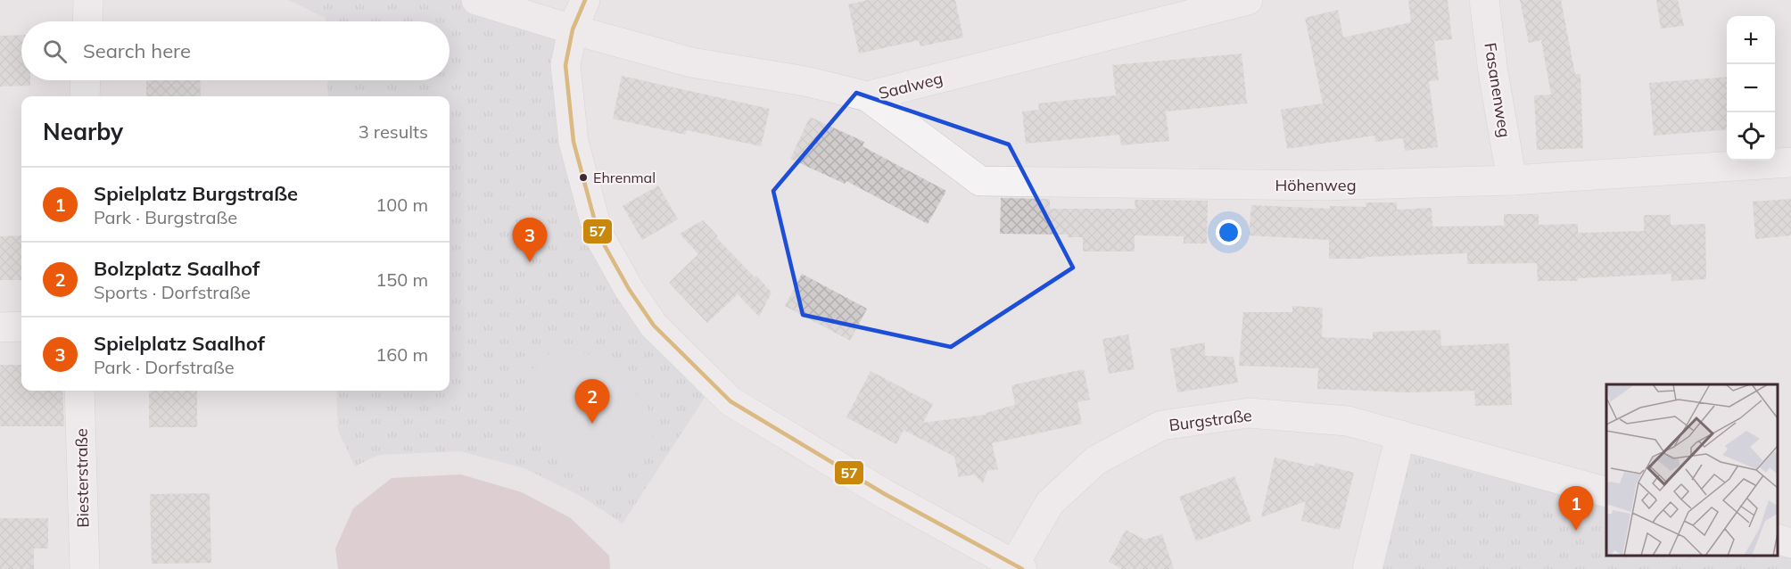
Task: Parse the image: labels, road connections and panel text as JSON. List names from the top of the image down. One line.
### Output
{"streets":{"street":["Saalweg","Fasanenweg","Höhenweg","Burgstraße","Biesterstraße"]},"crossings":[["Saalweg","Höhenweg"],["Fasanenweg","Höhenweg"]],"places":["Ehrenmal"],"lines":["transit line 57"],"page":{"map_buttons":["+","−"],"search":"Search here","heading":["Nearby","3 results"],"list":[{"mark":"1","name":"Spielplatz Burgstraße","note":"Park · Burgstraße","value":"100 m"},{"mark":"2","name":"Bolzplatz Saalhof","note":"Sports · Dorfstraße","value":"150 m"},{"mark":"3","name":"Spielplatz Saalhof","note":"Park · Dorfstraße","value":"160 m"}],"pins":["3","2","1"]}}
